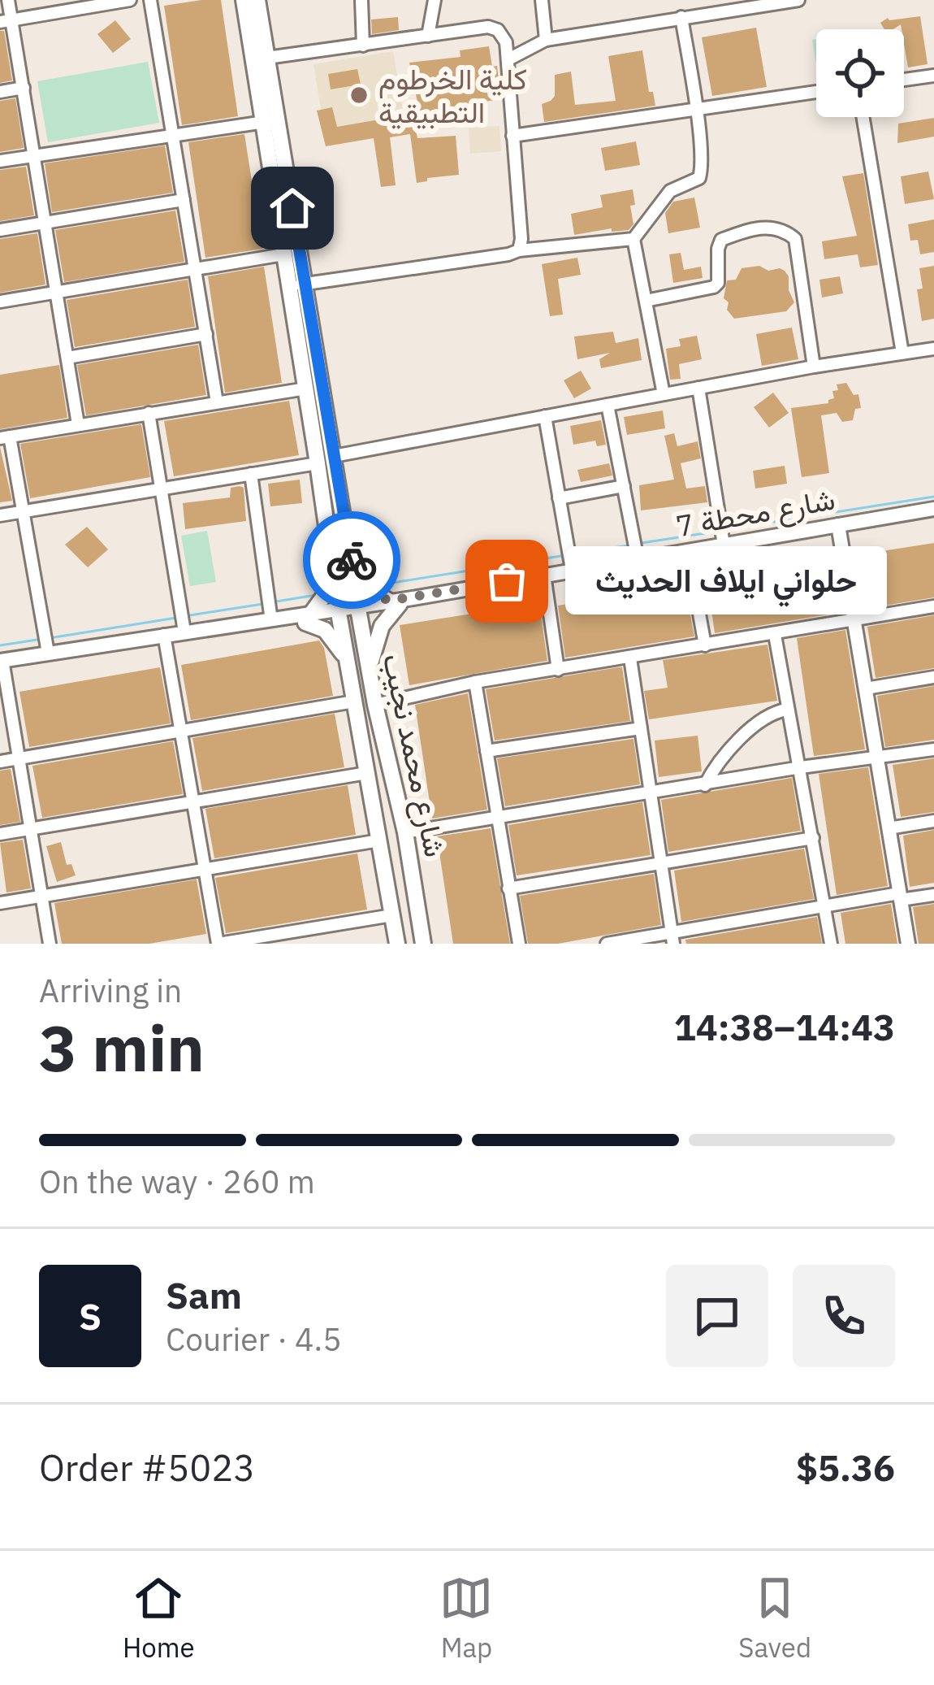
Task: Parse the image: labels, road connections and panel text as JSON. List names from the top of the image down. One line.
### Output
{"streets":{"main road":["شارع محمد نجيب"],"street":["شارع محطة 7"]},"crossings":[["شارع محطة 7","شارع محمد نجيب"]],"places":["كلية الخرطوم التطبيقية","حلواني ايلاف الحديث"],"page":{"bubble":"حلواني ايلاف الحديث","heading":["3 min","Arriving in","14:38–14:43"],"panel":["Sam","Courier · 4.5","Order #5023","$5.36"],"bar":"On the way · 260 m","round":"S","tabs":["Home","Map","Saved"]}}
